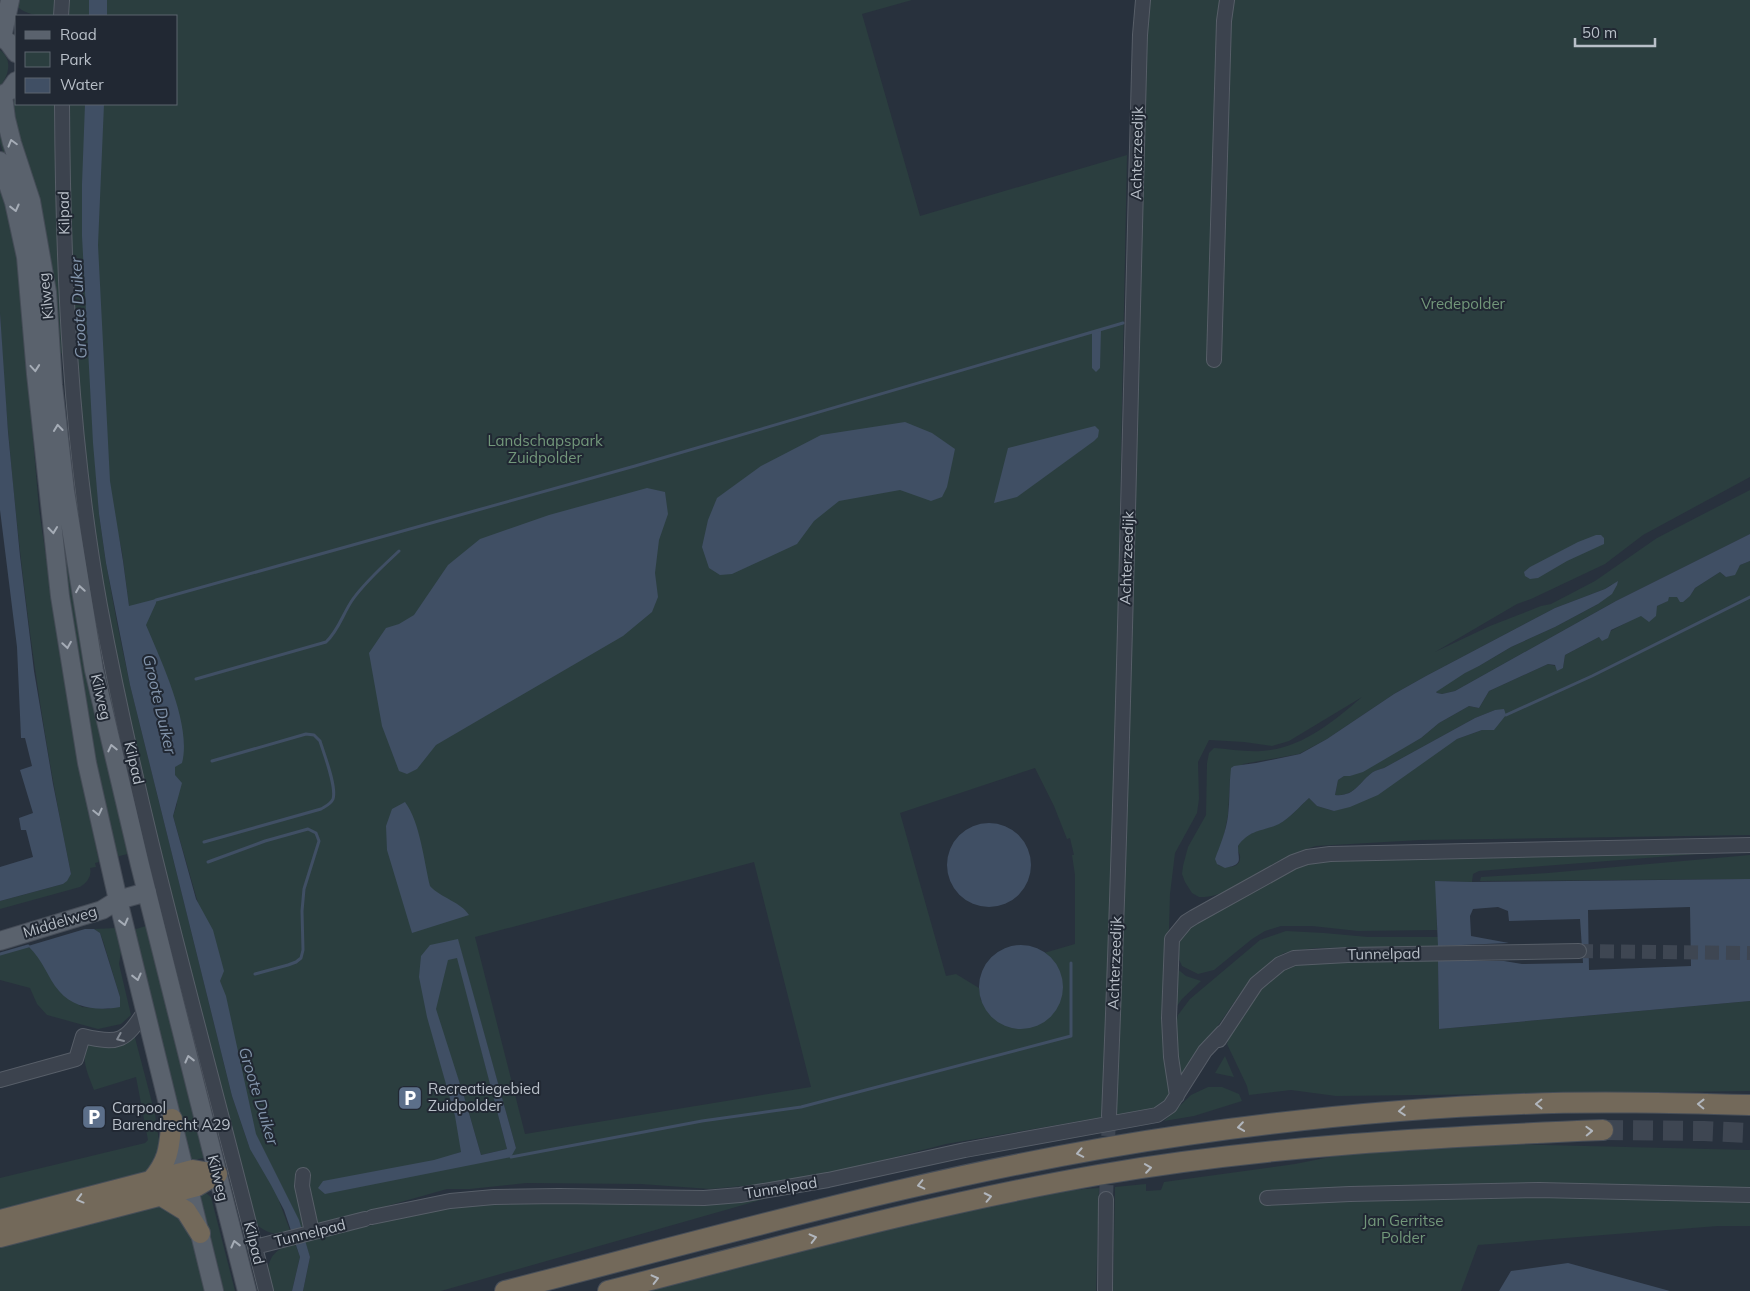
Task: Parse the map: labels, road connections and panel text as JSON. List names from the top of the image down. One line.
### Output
{"streets":{"main road":["Kilweg","Middelweg"],"street":["Achterzeedijk","Kilpad","Tunnelpad"]},"crossings":[["Kilpad","Tunnelpad"],["Kilweg","Middelweg"]],"water":["Groote Duiker"],"parks":["Vredepolder","Landschapspark Zuidpolder","Jan Gerritse Polder"],"places":{"parking":["Recreatiegebied Zuidpolder","Carpool Barendrecht A29"]},"legend":["Road","Park","Water"],"scale_bar":"50 m"}
